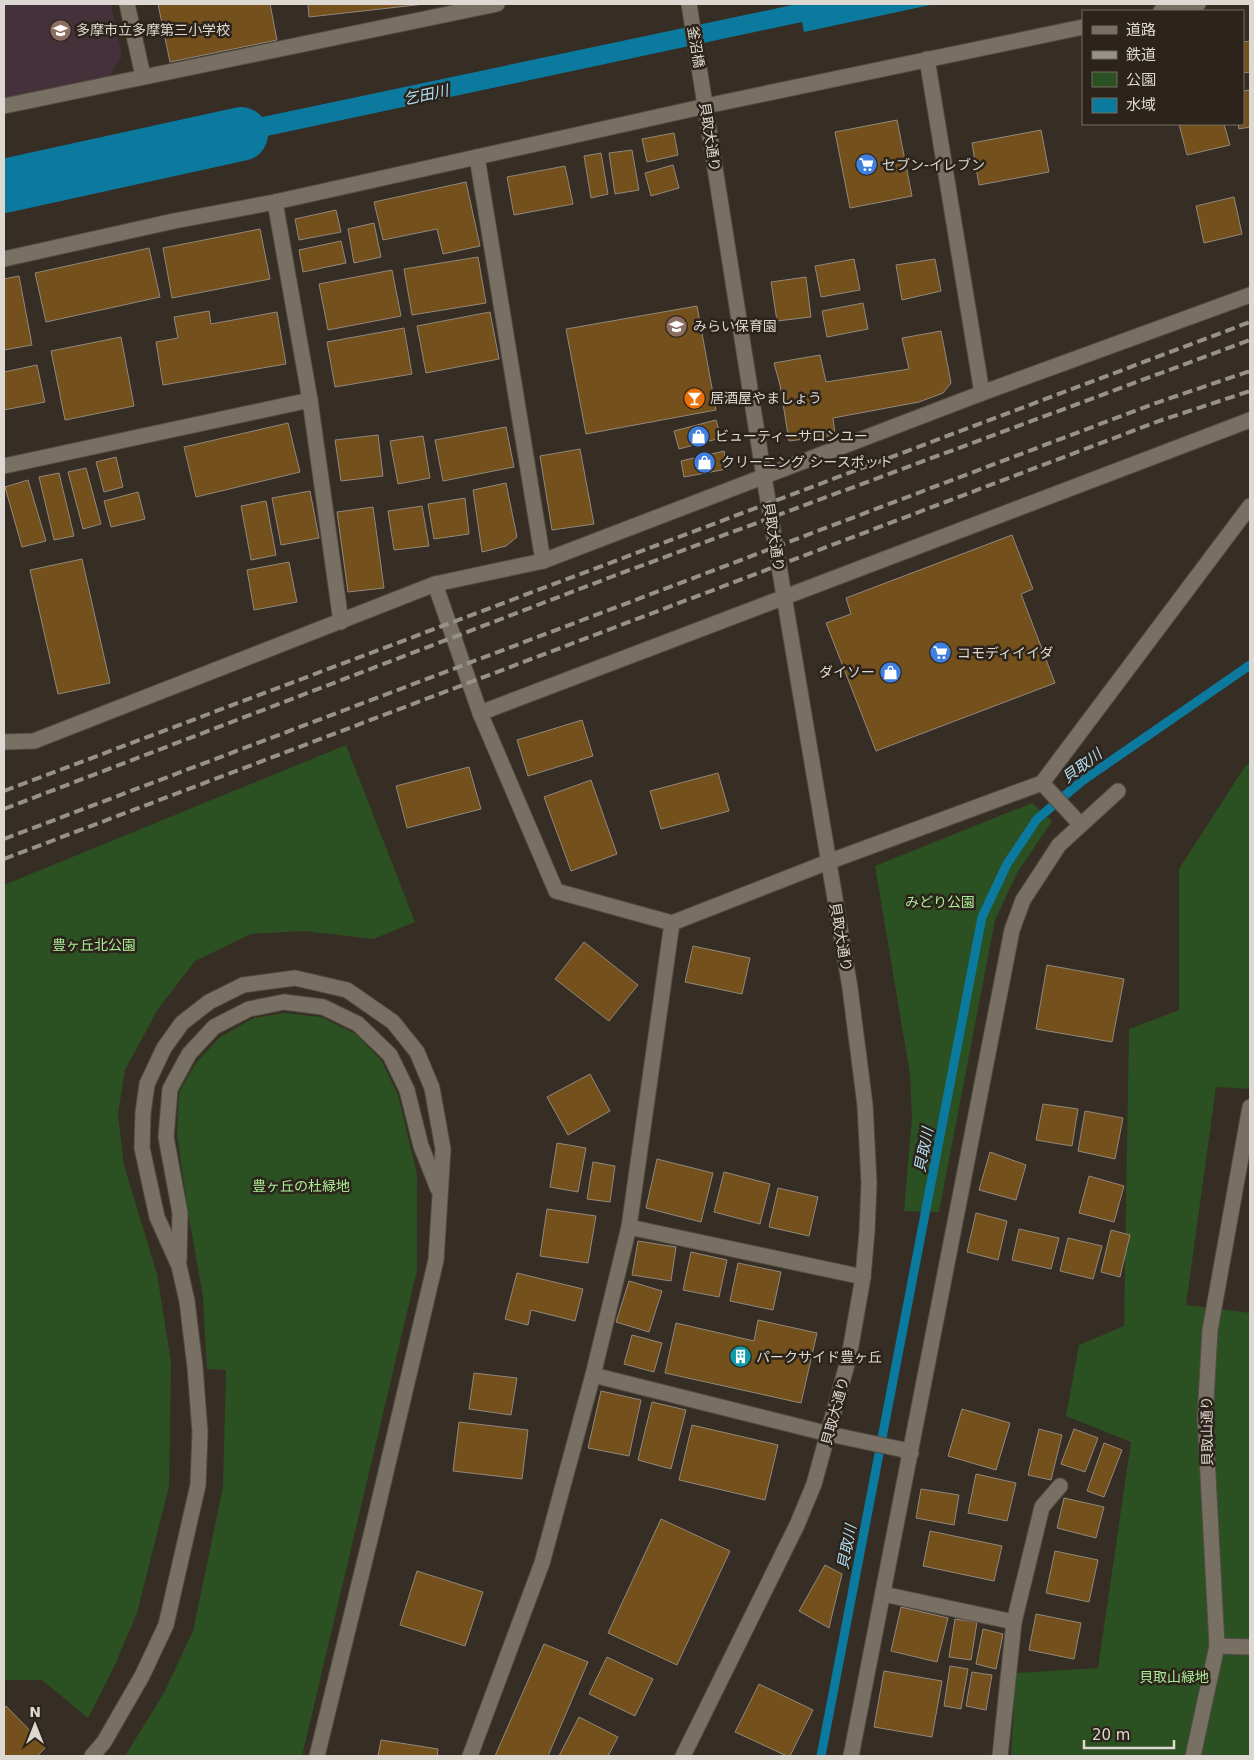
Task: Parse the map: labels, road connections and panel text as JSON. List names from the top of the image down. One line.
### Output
{"streets":{"street":["釜沼橋","貝取大通り","貝取山通り"]},"crossings":[["釜沼橋","貝取大通り"]],"water":["乞田川","貝取川"],"parks":["みどり公園","豊ヶ丘北公園","豊ヶ丘の杜緑地","貝取山緑地"],"places":{"school or university":["多摩市立多摩第三小学校","みらい保育園"],"supermarket":["セブン-イレブン","コモディイイダ"],"bar":["居酒屋やましょう"],"shop":["ビューティーサロンユー","クリーニング シースポット","ダイソー"],"building":["パークサイド豊ヶ丘"]},"legend":["道路","鉄道","公園","水域"],"scale_bar":"20 m","north":"top"}
